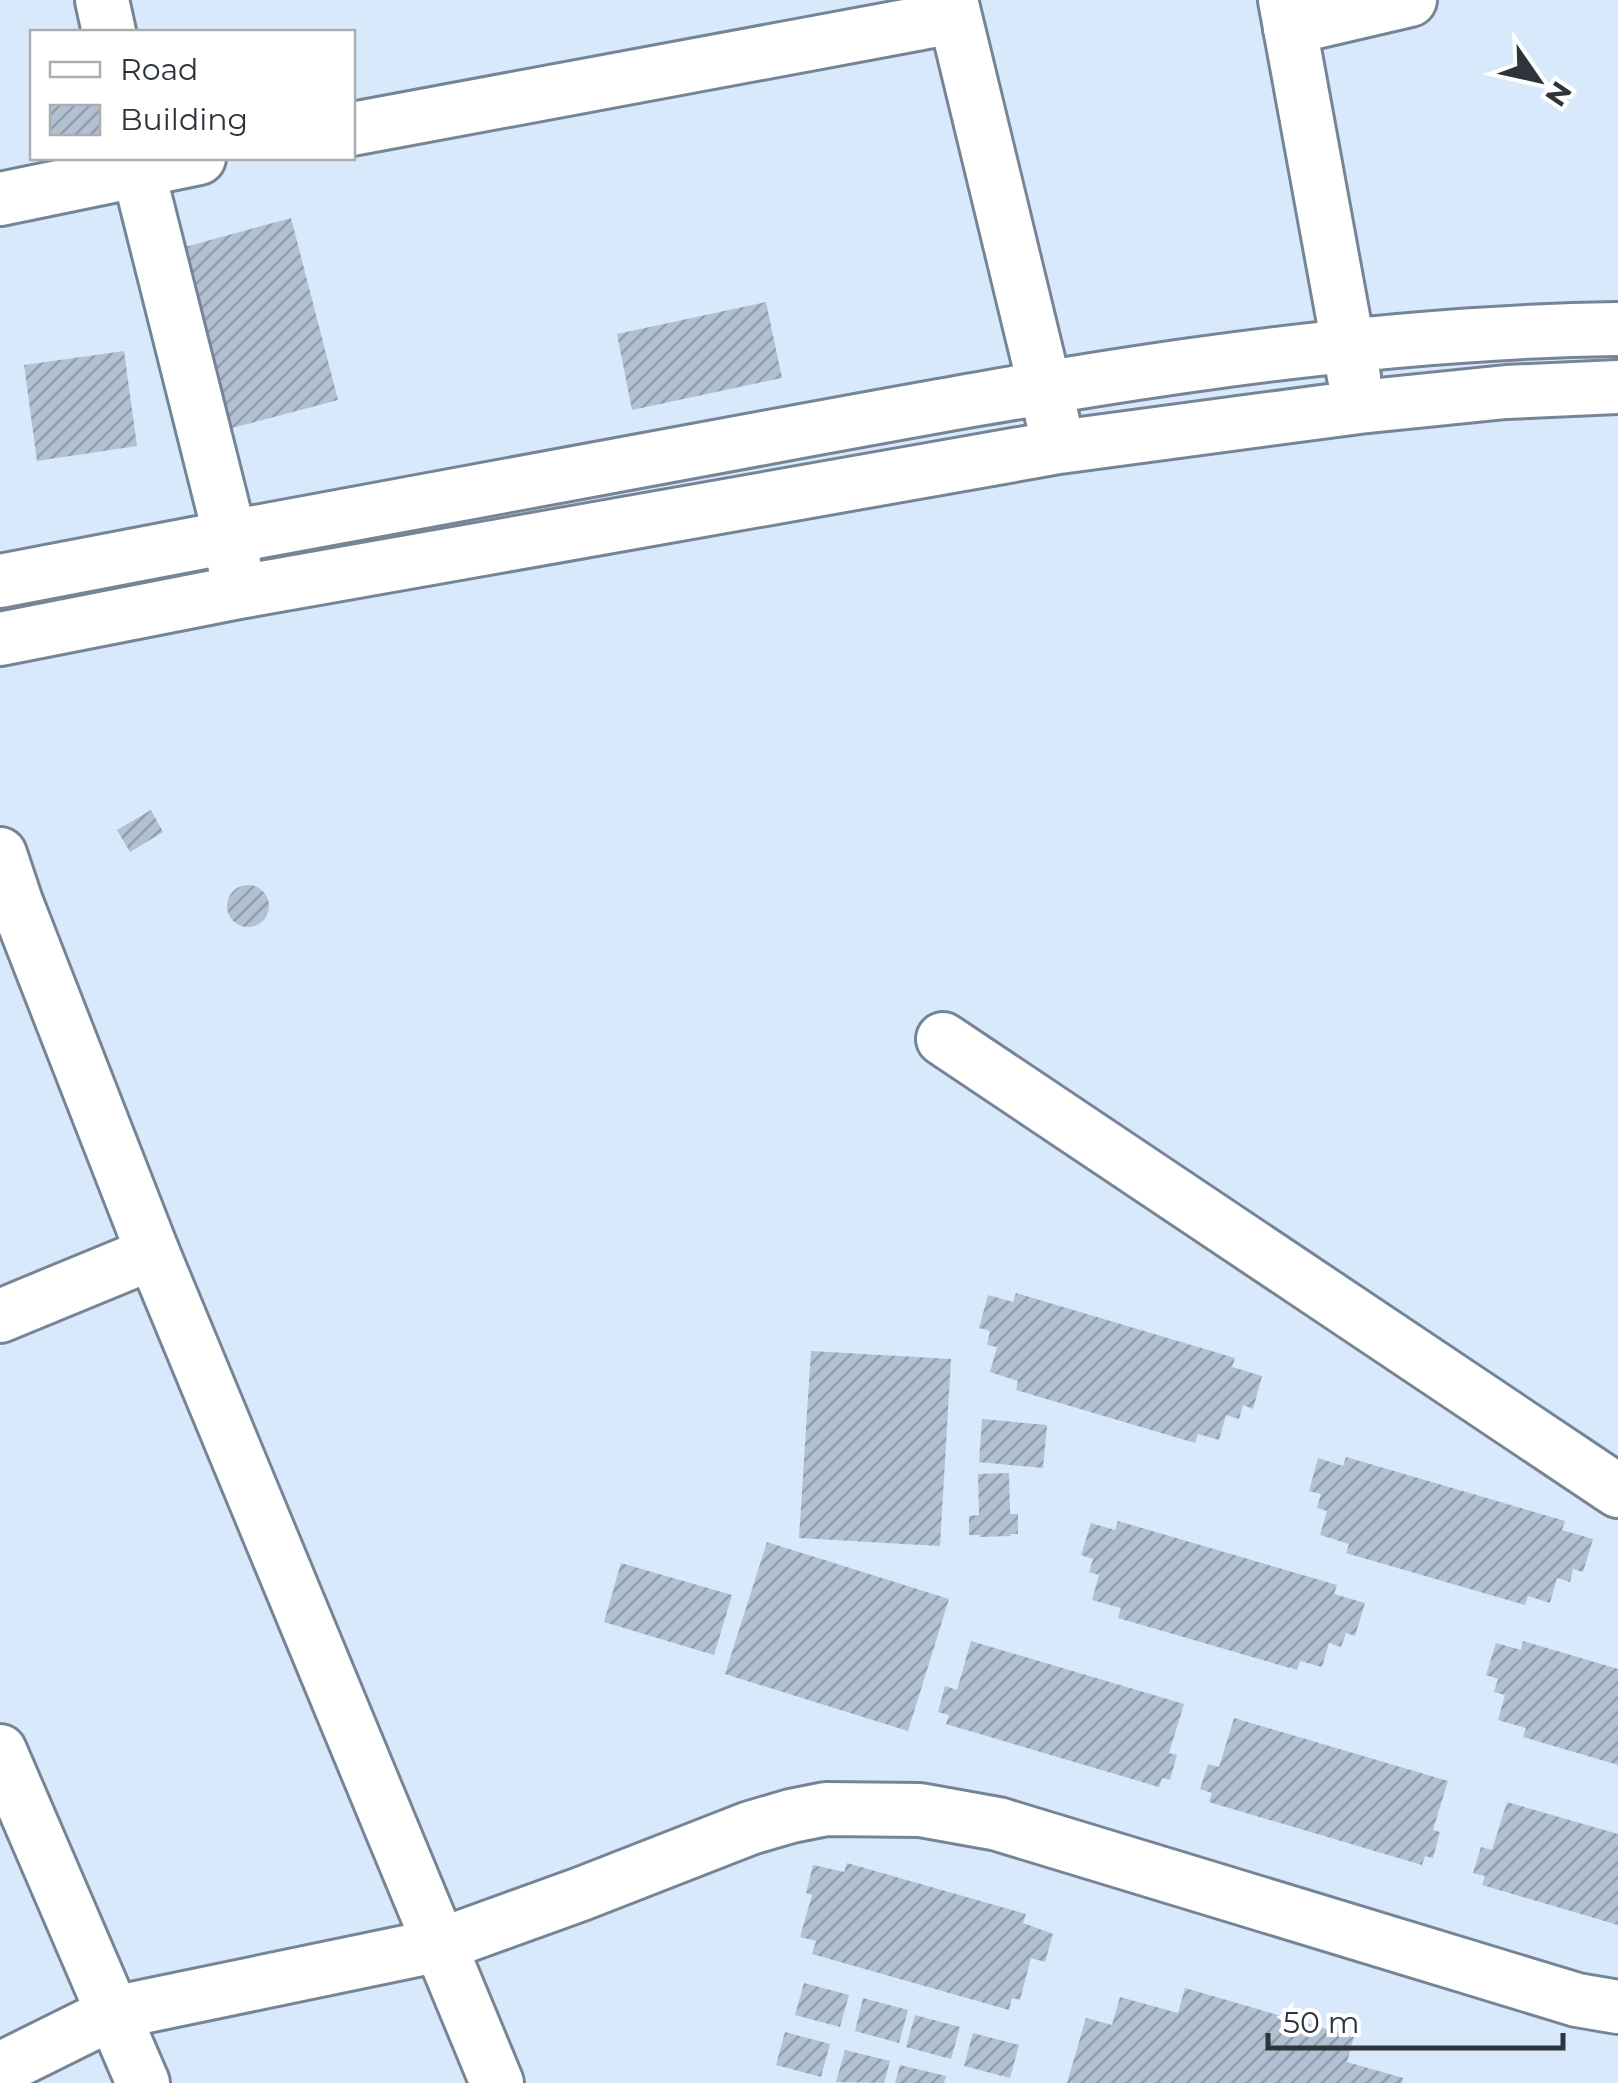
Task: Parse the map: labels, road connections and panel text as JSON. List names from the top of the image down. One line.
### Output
{"legend":["Road","Building"],"scale_bar":"50 m","north":"bottom right"}
